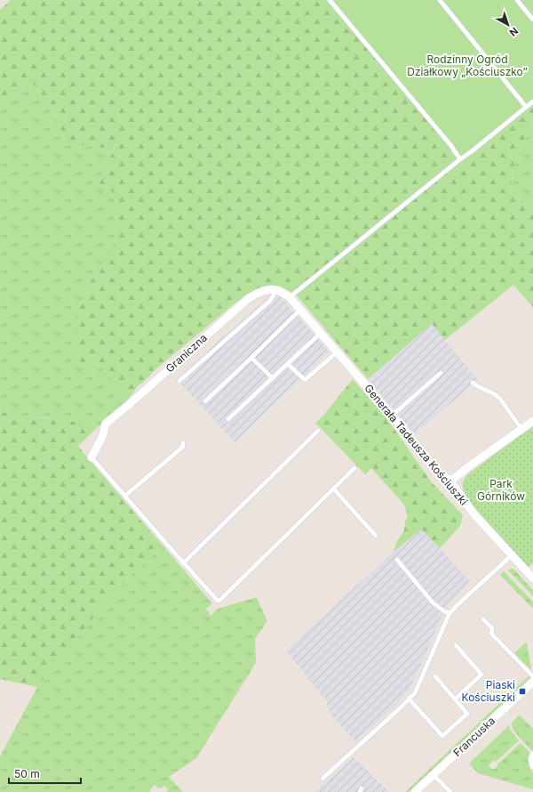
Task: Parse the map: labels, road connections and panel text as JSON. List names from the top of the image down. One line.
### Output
{"streets":{"street":["Graniczna","Generała Tadeusza Kościuszki","Francuska"]},"parks":["Rodzinny Ogród Działkowy „Kościuszko”","Park Górników"],"places":{"transit":["Piaski Kościuszki"]},"scale_bar":"50 m","north":"bottom right"}
